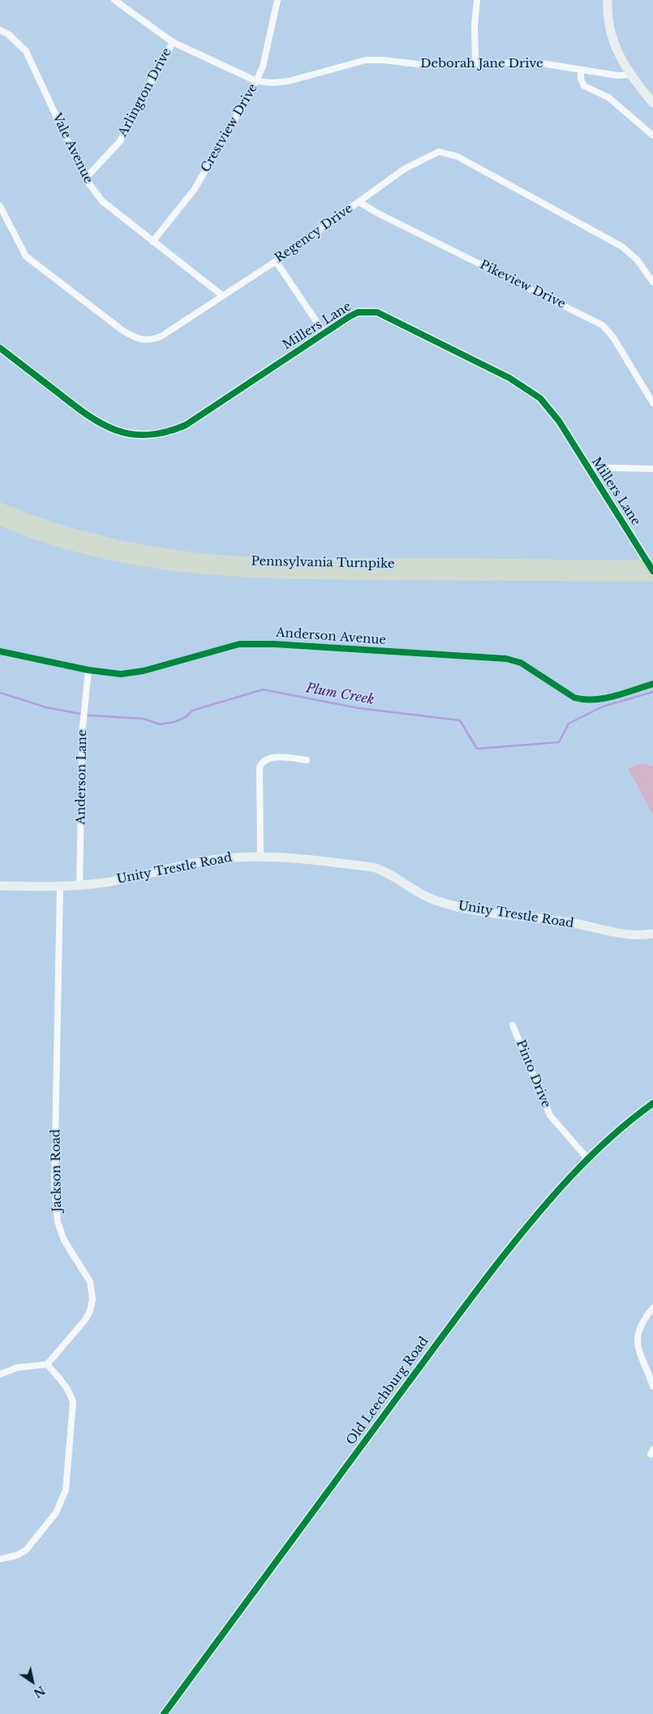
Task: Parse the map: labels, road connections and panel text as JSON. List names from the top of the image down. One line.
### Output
{"streets":{"highway":["Pennsylvania Turnpike"],"street":["Deborah Jane Drive","Arlington Drive","Crestview Drive","Vale Avenue","Regency Drive","Pikeview Drive","Millers Lane","Anderson Avenue","Anderson Lane","Unity Trestle Road","Pinto Drive","Jackson Road","Old Leechburg Road"]},"crossings":[["Deborah Jane Drive","Arlington Drive"],["Deborah Jane Drive","Crestview Drive"],["Arlington Drive","Vale Avenue"],["Crestview Drive","Vale Avenue"],["Vale Avenue","Regency Drive"],["Regency Drive","Pikeview Drive"],["Millers Lane","Pennsylvania Turnpike"],["Anderson Avenue","Anderson Lane"],["Anderson Lane","Unity Trestle Road"],["Unity Trestle Road","Jackson Road"],["Pinto Drive","Old Leechburg Road"]],"water":["Plum Creek"],"north":"bottom right"}
